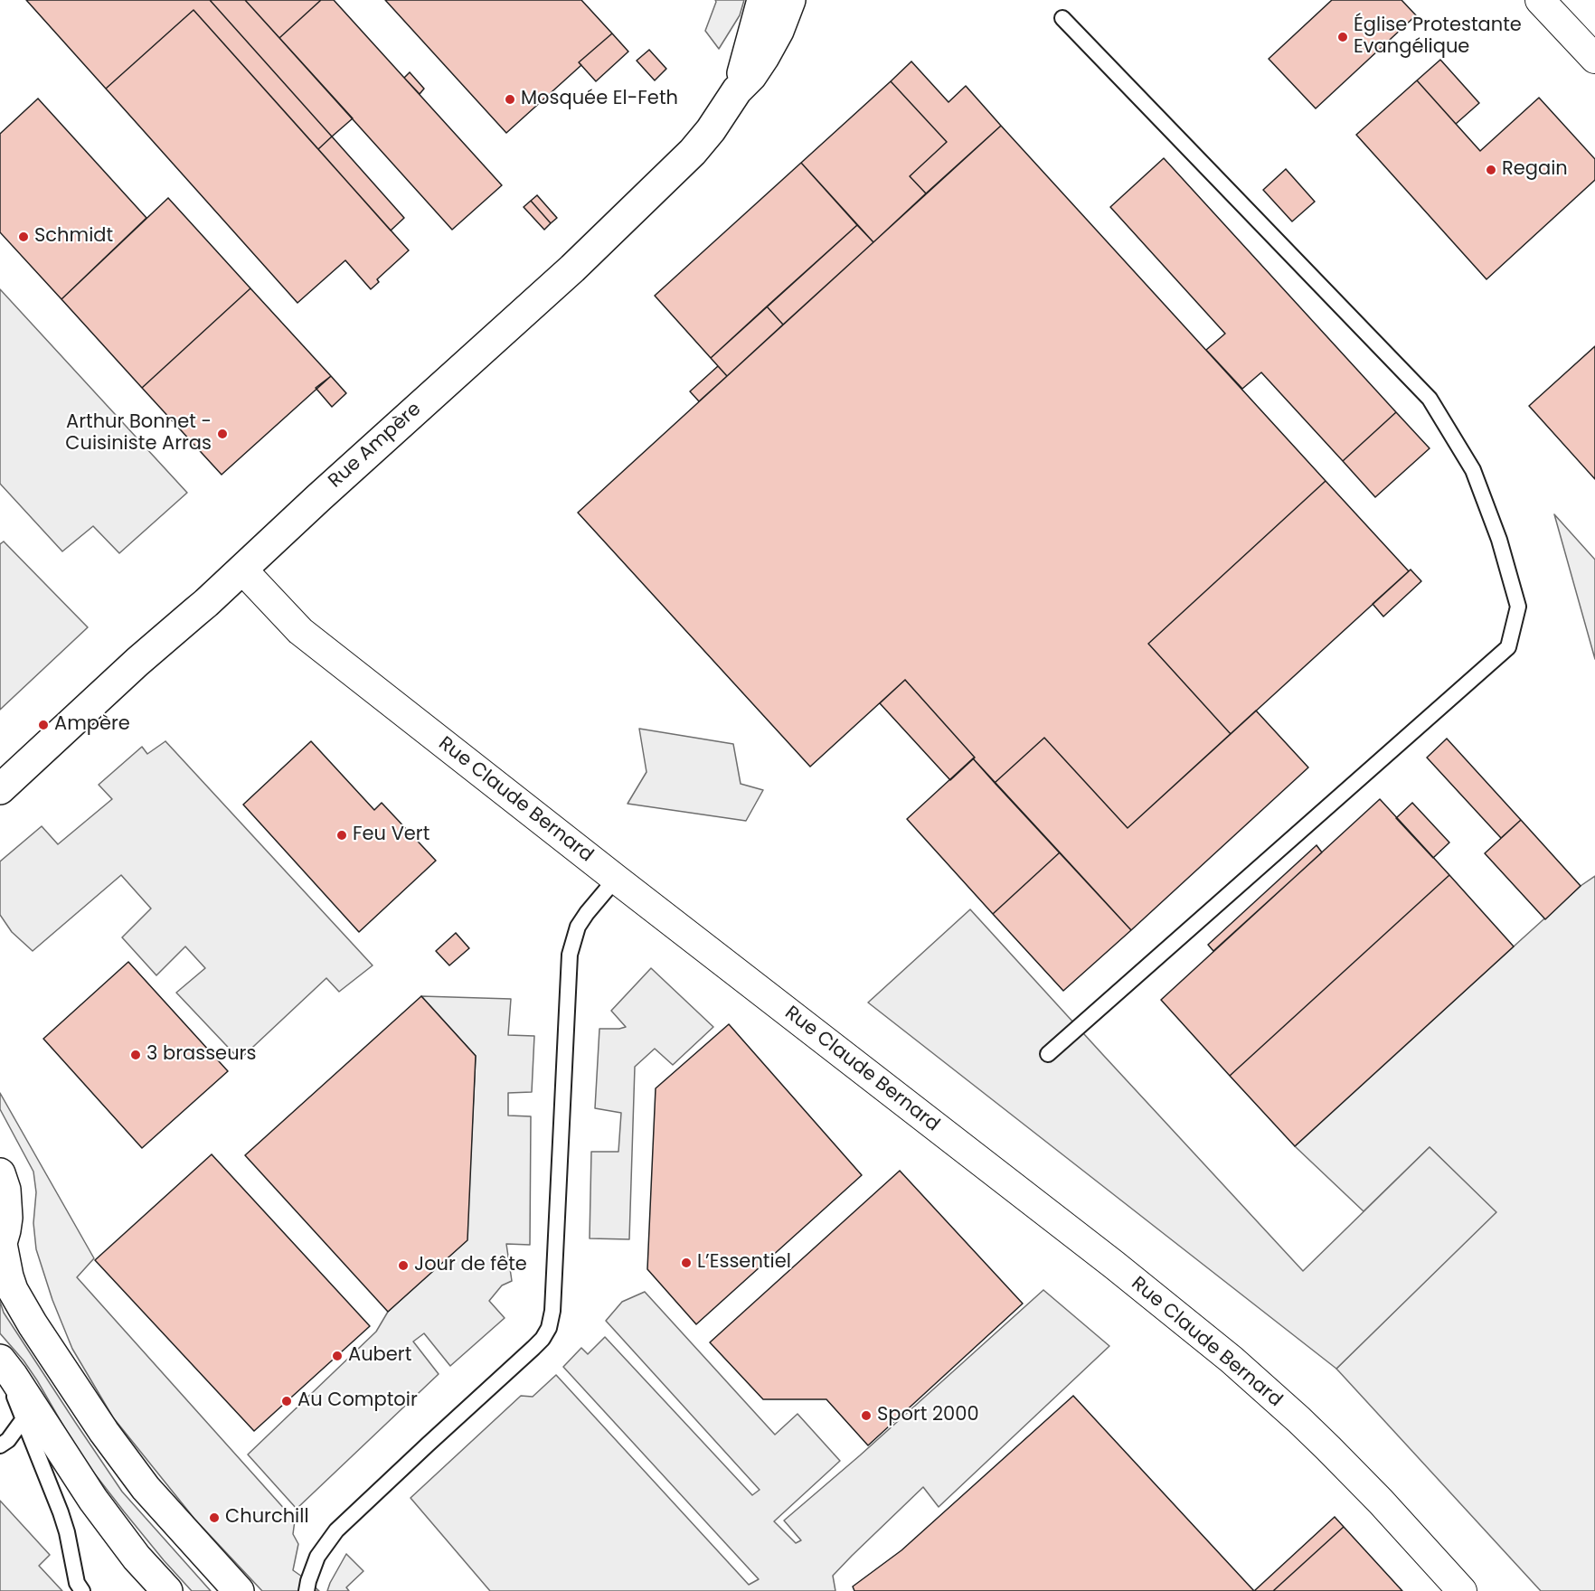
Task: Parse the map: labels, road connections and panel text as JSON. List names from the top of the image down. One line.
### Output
{"streets":{"street":["Rue Ampère","Rue Claude Bernard"]},"crossings":[["Rue Ampère","Rue Claude Bernard"]],"places":["Église Protestante Evangélique","Mosquée El-Feth","Regain","Schmidt","Arthur Bonnet - Cuisiniste Arras","Ampère","Feu Vert","3 brasseurs","L’Essentiel","Jour de fête","Aubert","Au Comptoir","Sport 2000","Churchill"]}
